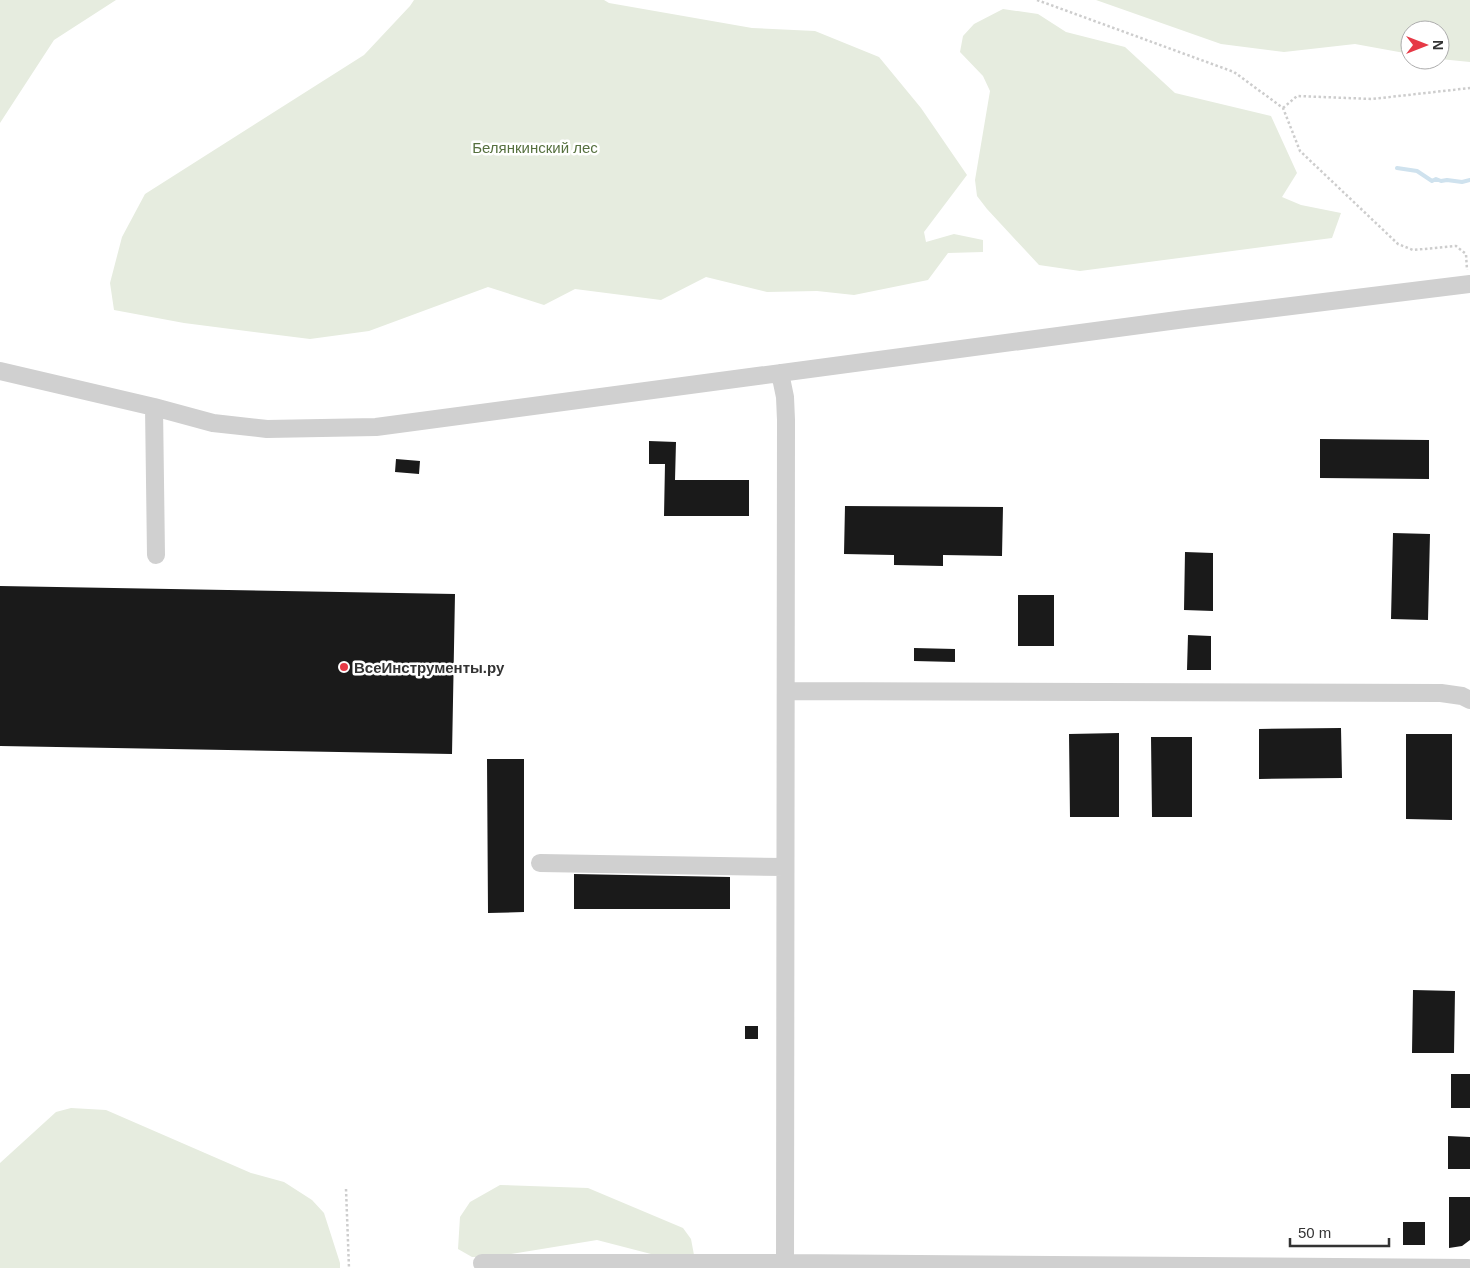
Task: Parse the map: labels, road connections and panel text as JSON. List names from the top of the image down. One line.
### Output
{"parks":["Белянкинский лес"],"places":["ВсеИнструменты.ру"],"scale_bar":"50 m","north":"right"}
